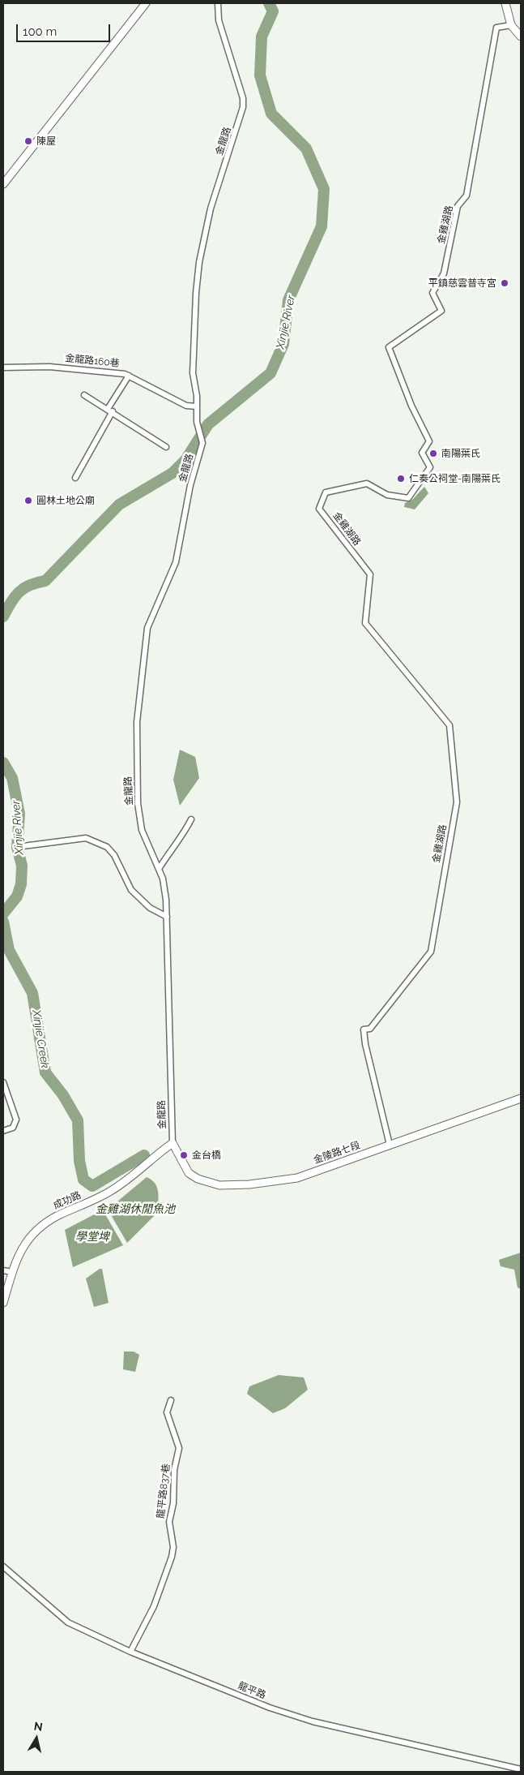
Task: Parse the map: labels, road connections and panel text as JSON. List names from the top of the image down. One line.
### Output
{"streets":{"street":["金龍路","金雞湖路","金龍路160巷","金陵路七段","成功路","龍平路837巷","龍平路"]},"crossings":[["金龍路","金龍路160巷"],["金龍路","金陵路七段"],["金龍路","成功路"],["金雞湖路","金陵路七段"],["金陵路七段","成功路"],["龍平路837巷","龍平路"]],"water":["Xinjie River","Xinjie Creek","金雞湖休閒魚池","學堂埤"],"places":["陳屋","平鎮慈雲普寺宮","南陽葉氏","仁奏公祠堂-南陽葉氏","圓林土地公廟","金台橋"],"scale_bar":"100 m","north":"top"}
